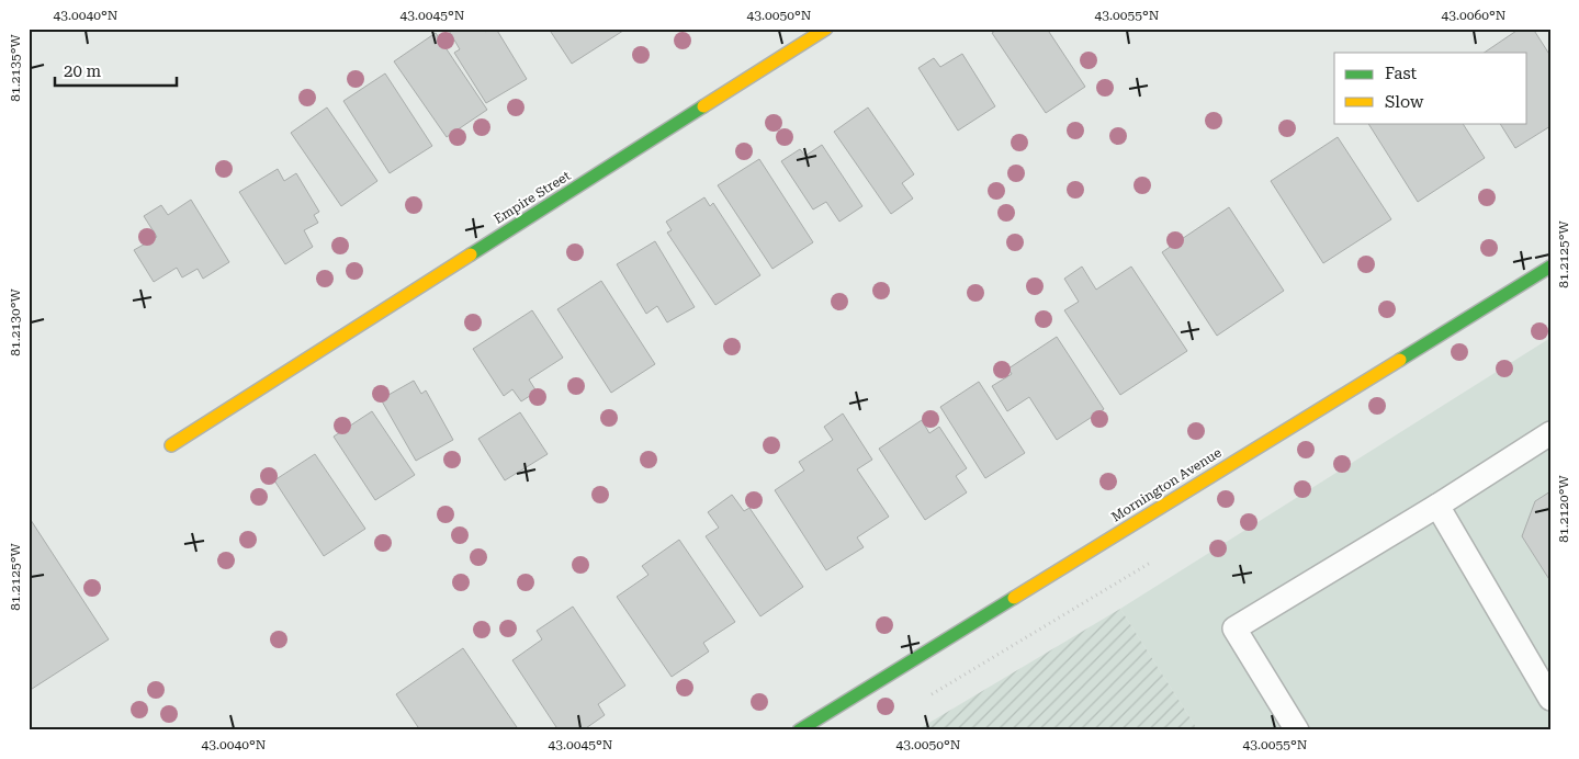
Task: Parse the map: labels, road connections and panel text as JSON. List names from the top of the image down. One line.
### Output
{"streets":{"street":["Empire Street","Mornington Avenue"]},"legend":["Fast","Slow"],"scale_bar":"20 m","coordinates":["43.0040°N","43.0045°N","43.0050°N","43.0055°N","43.0060°N","81.2135°W","81.2125°W","81.2130°W","81.2120°W"]}
